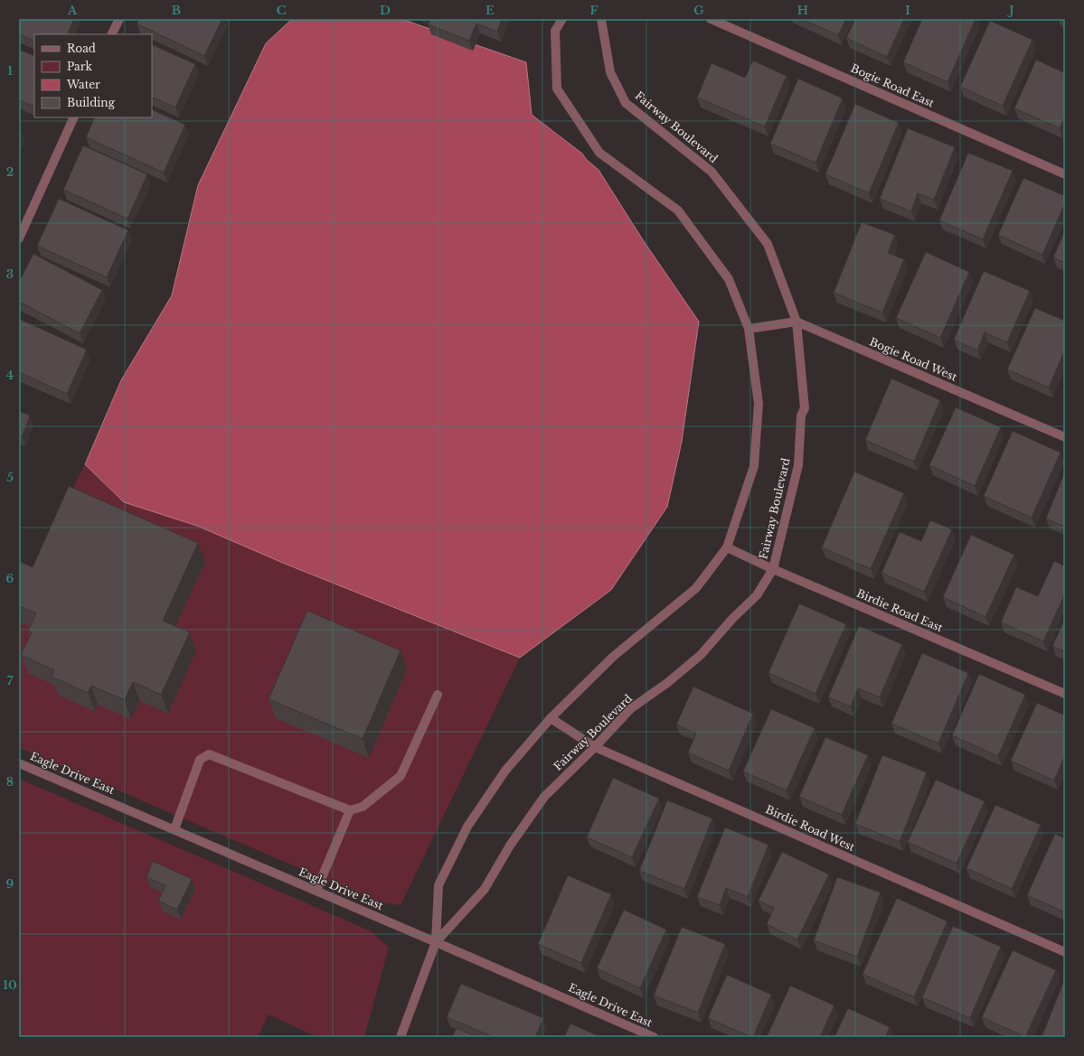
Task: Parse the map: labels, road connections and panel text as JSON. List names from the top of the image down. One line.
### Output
{"streets":{"street":["Bogie Road East","Fairway Boulevard","Bogie Road West","Birdie Road East","Eagle Drive East","Birdie Road West"]},"crossings":[["Fairway Boulevard","Bogie Road West"],["Fairway Boulevard","Birdie Road East"],["Fairway Boulevard","Eagle Drive East"],["Fairway Boulevard","Birdie Road West"]],"legend":["Road","Park","Water","Building"],"grid":{"columns":["A","B","C","D","E","F","G","H","I","J"],"rows":["1","2","3","4","5","6","7","8","9","10"]}}
